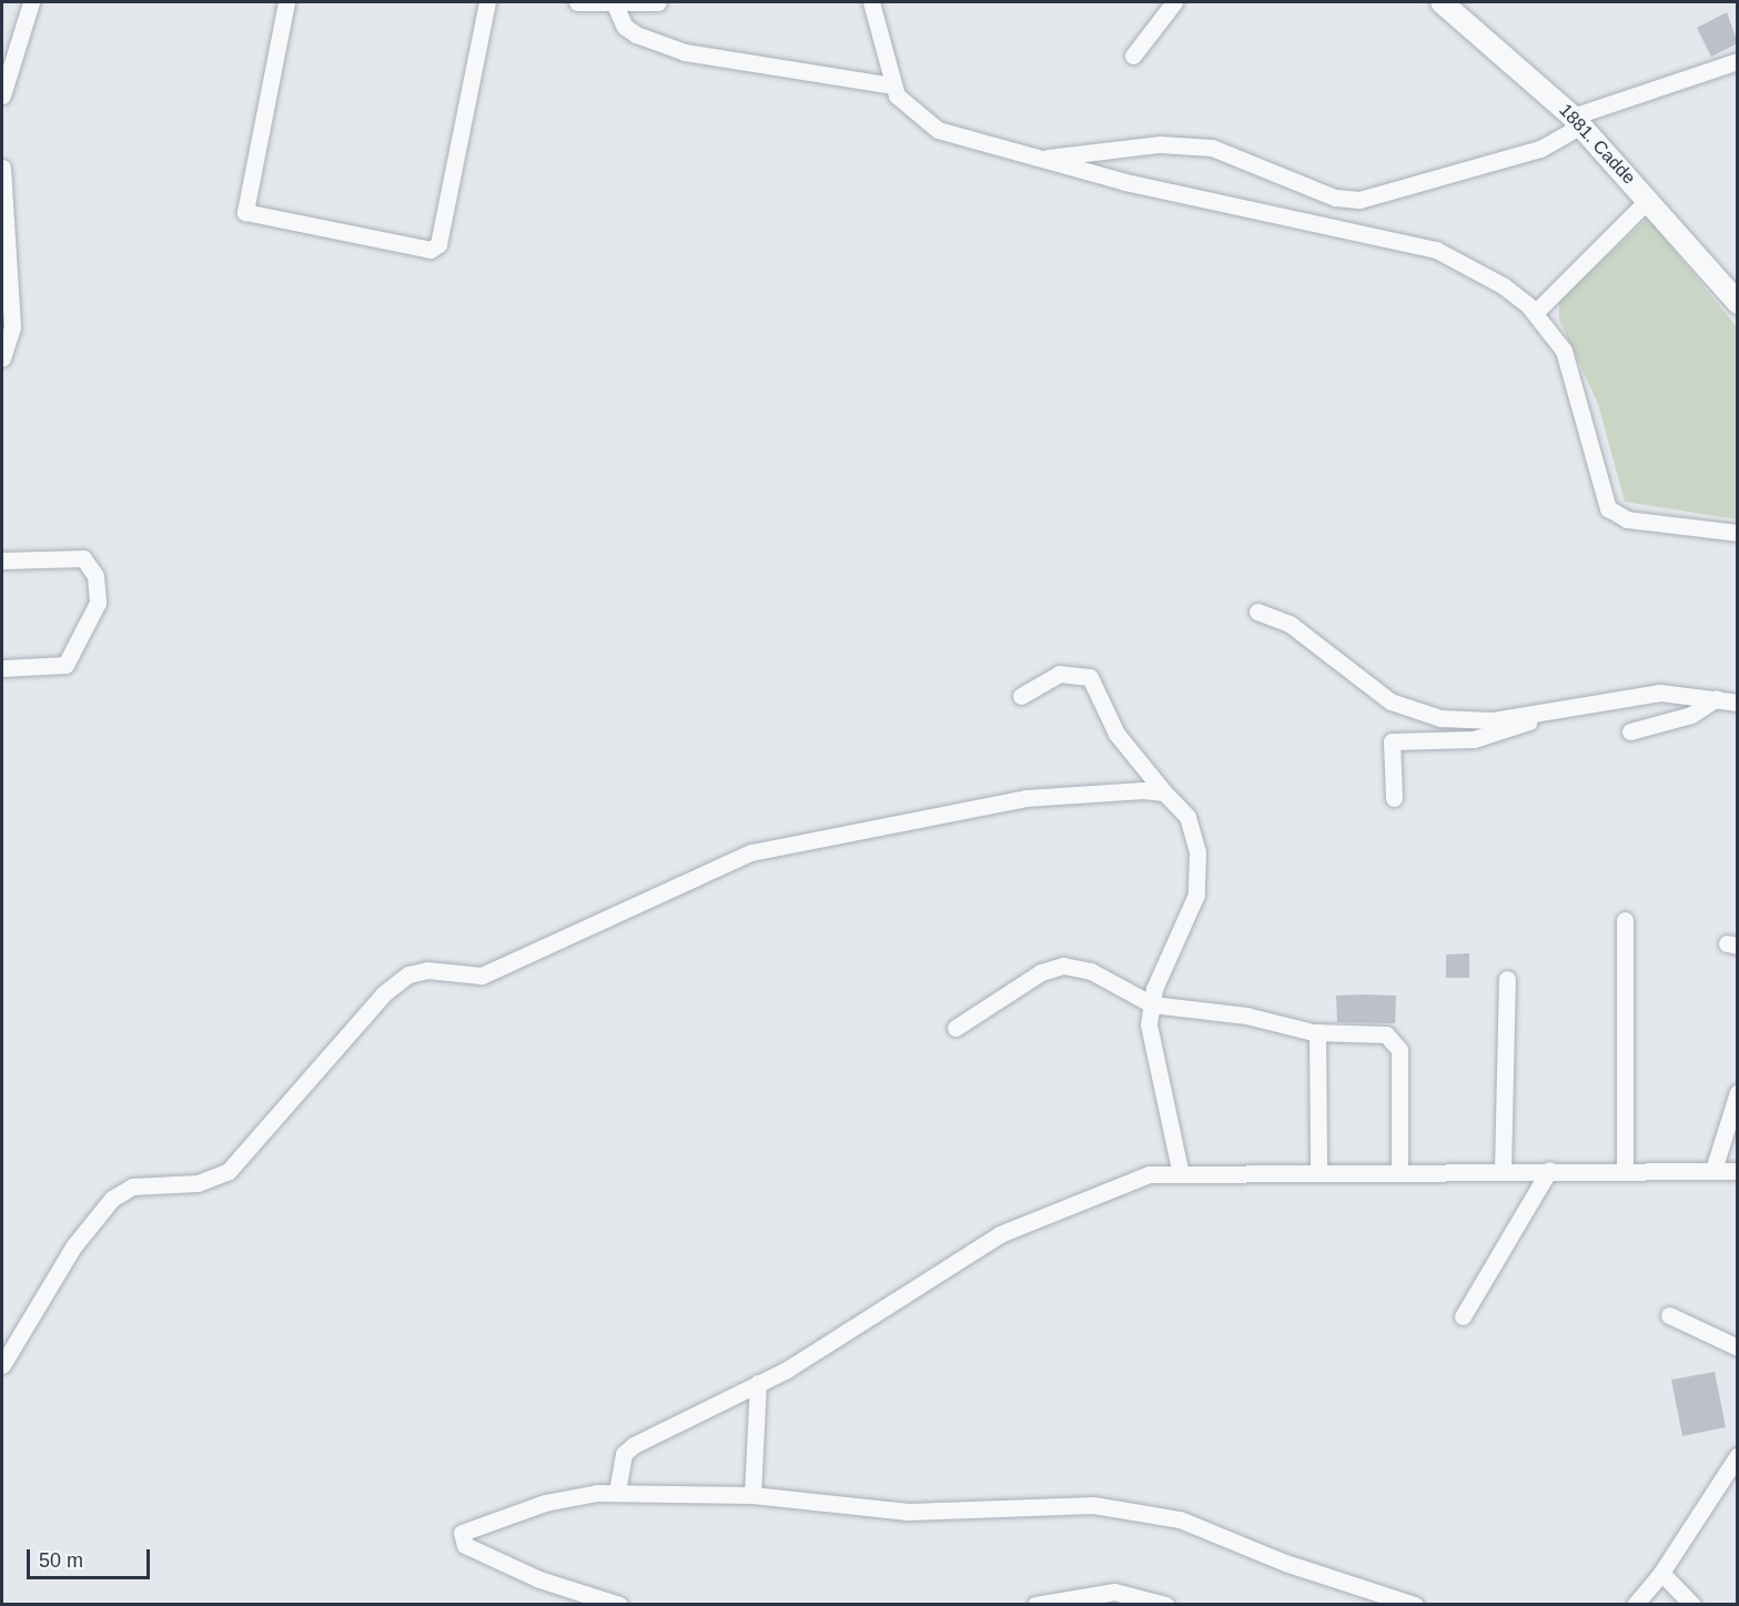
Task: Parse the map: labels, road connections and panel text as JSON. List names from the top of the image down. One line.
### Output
{"streets":{"street":["1881. Cadde"]},"scale_bar":"50 m"}
